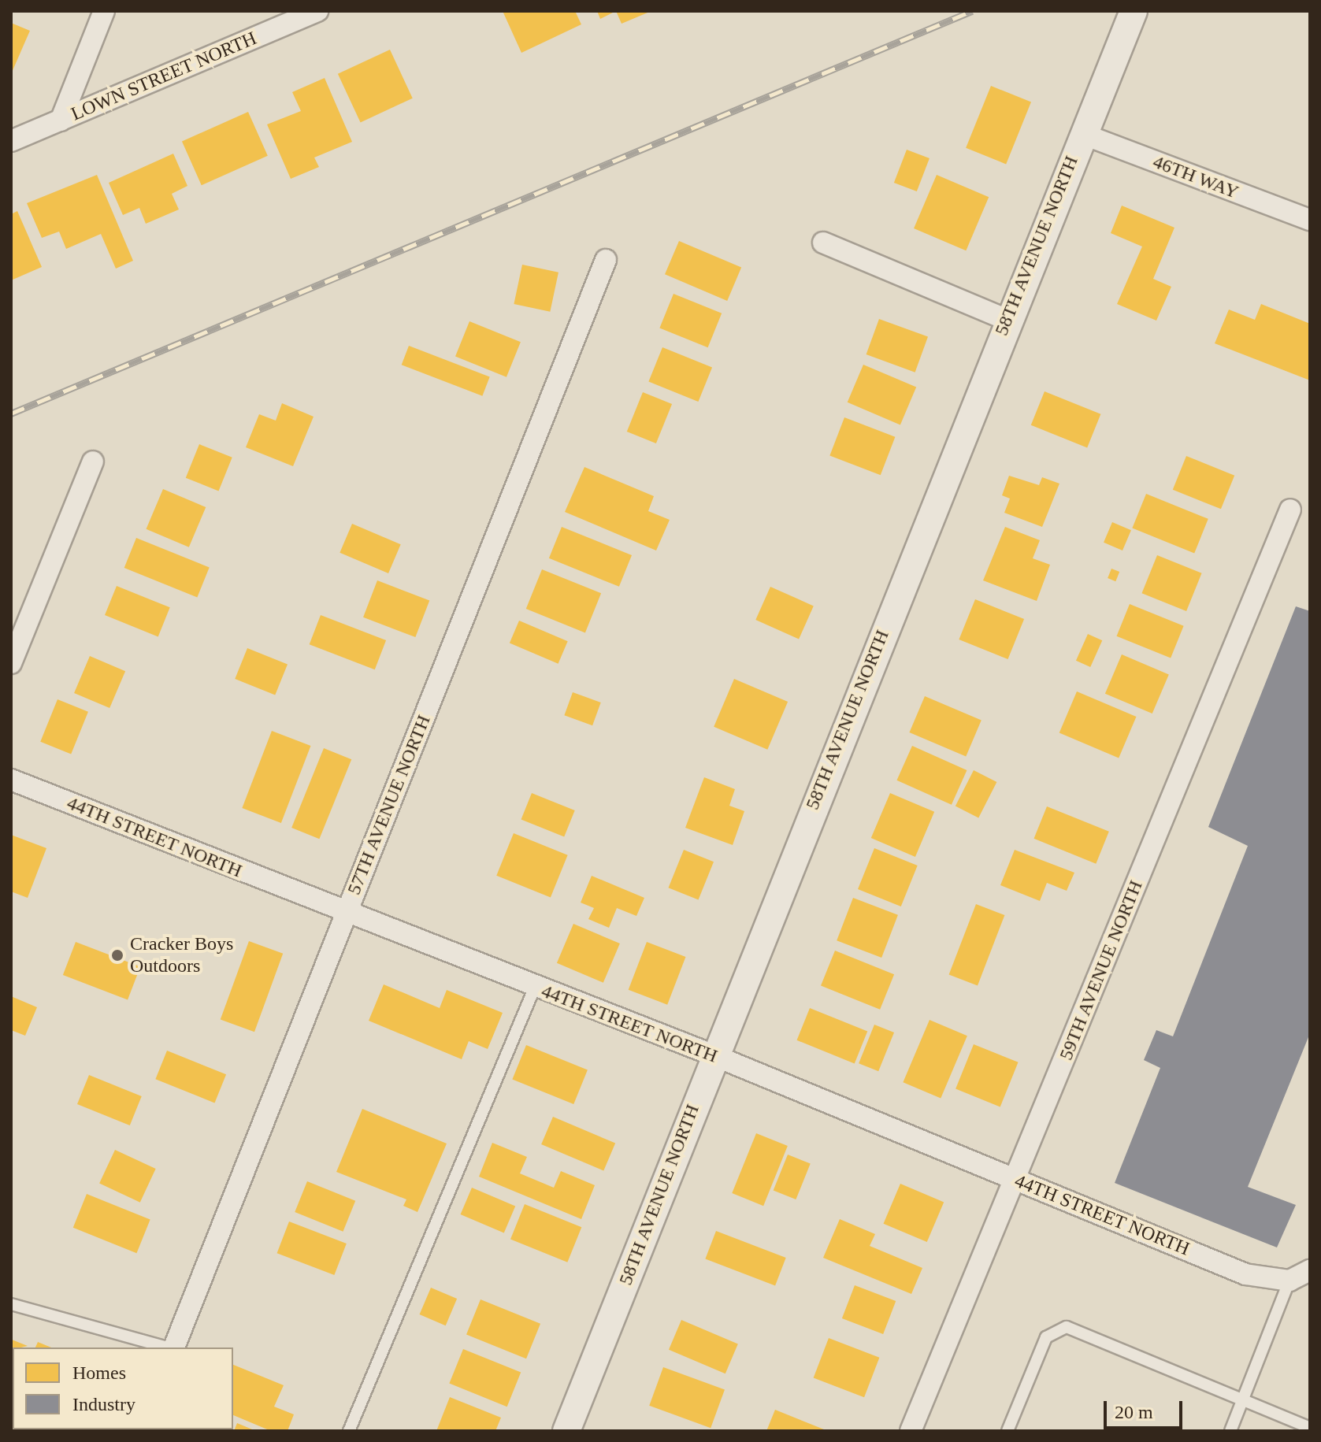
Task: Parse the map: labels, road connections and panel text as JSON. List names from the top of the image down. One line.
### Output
{"streets":{"street":["LOWN STREET NORTH","46TH WAY","58TH AVENUE NORTH","57TH AVENUE NORTH","44TH STREET NORTH","59TH AVENUE NORTH"]},"crossings":[["46TH WAY","58TH AVENUE NORTH"],["58TH AVENUE NORTH","44TH STREET NORTH"],["57TH AVENUE NORTH","44TH STREET NORTH"],["44TH STREET NORTH","59TH AVENUE NORTH"]],"places":["Cracker Boys Outdoors"],"legend":["Homes","Industry"],"scale_bar":"20 m"}
